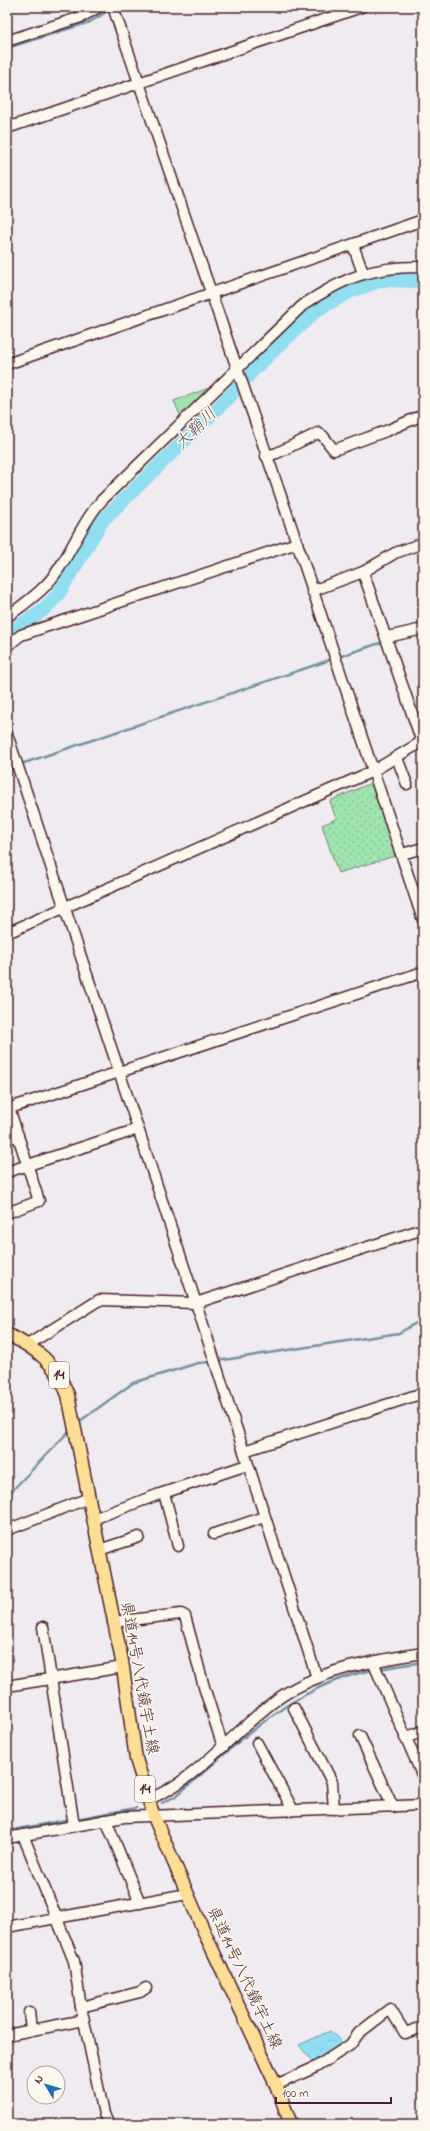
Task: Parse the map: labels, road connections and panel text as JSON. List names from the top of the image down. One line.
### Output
{"streets":{"main road":["14","県道14号八代鏡宇土線"]},"water":["大鞘川"],"scale_bar":"100 m","north":"top left"}
